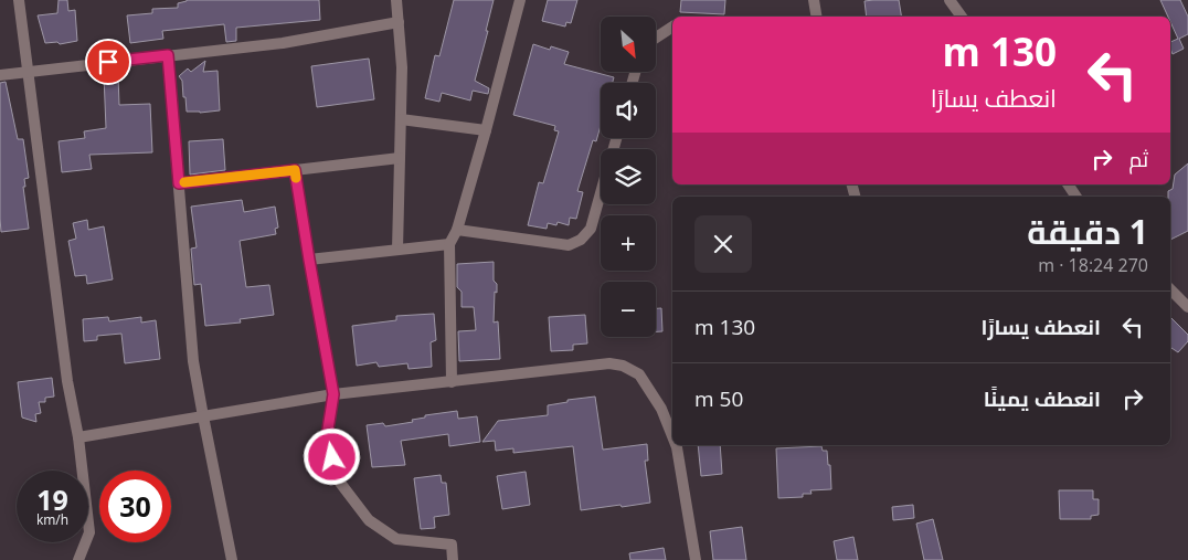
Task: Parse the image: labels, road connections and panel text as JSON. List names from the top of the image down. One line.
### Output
{"north":"bottom right","page":{"map_buttons":["+","−"],"turn":["130 m","انعطف يسارًا"],"then":"ثم","heading":["1 دقيقة","270 m · 18:24"],"list":[{"name":"انعطف يسارًا","value":"130 m"},{"name":"انعطف يمينًا","value":"50 m"}],"speed":"19 km/h","limit":"30"}}
